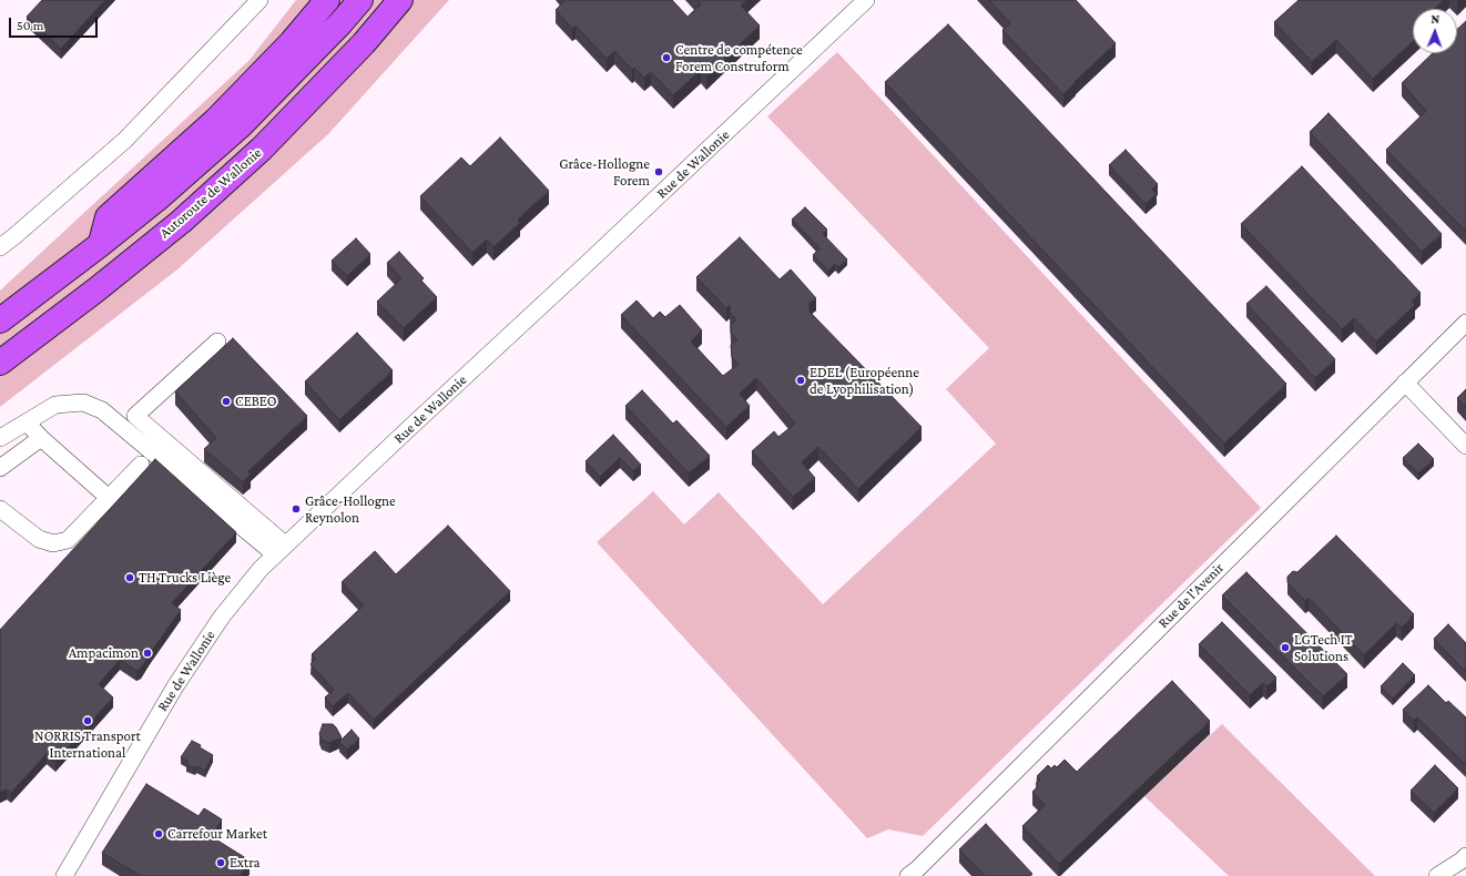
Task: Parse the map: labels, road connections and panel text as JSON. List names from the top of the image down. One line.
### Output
{"streets":{"highway":["Autoroute de Wallonie"],"street":["Rue de Wallonie","Rue de l'Avenir"]},"places":["Centre de compétence Forem Construform","Grâce-Hollogne Forem","EDEL (Européenne de Lyophilisation)","CEBEO","Grâce-Hollogne Reynolon","TH Trucks Liège","LGTech IT Solutions","Ampacimon","NORRIS Transport International","Carrefour Market","Extra"],"scale_bar":"50 m","north":"top"}
